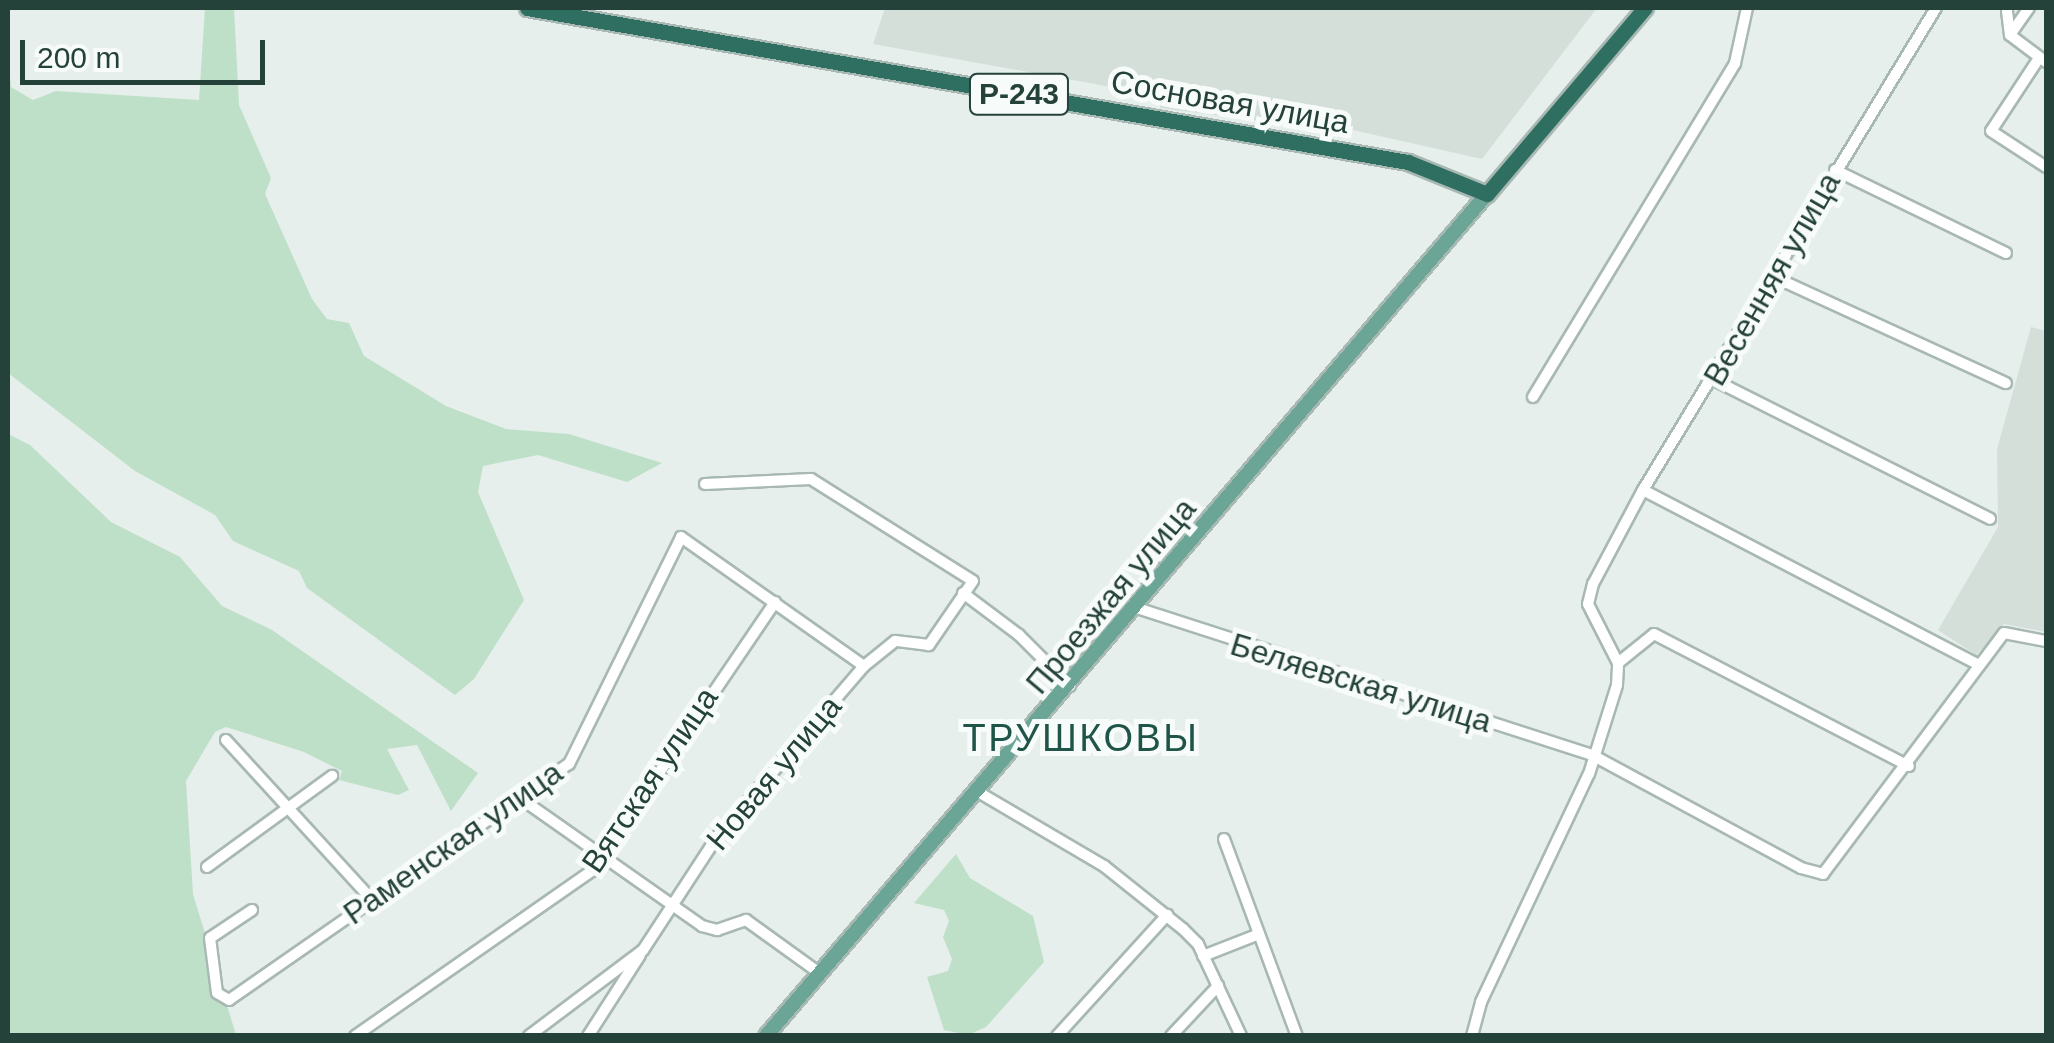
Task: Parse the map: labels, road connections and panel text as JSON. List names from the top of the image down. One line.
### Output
{"streets":{"highway":["Р-243","Сосновая улица"],"main road":["Проезжая улица"],"street":["Весенняя улица","Беляевская улица","Новая улица","Вятская улица","Раменская улица"]},"crossings":[["Сосновая улица","Проезжая улица"],["Проезжая улица","Беляевская улица"],["Новая улица","Вятская улица"],["Новая улица","Раменская улица"]],"districts":["ТРУШКОВЫ"],"scale_bar":"200 m"}
